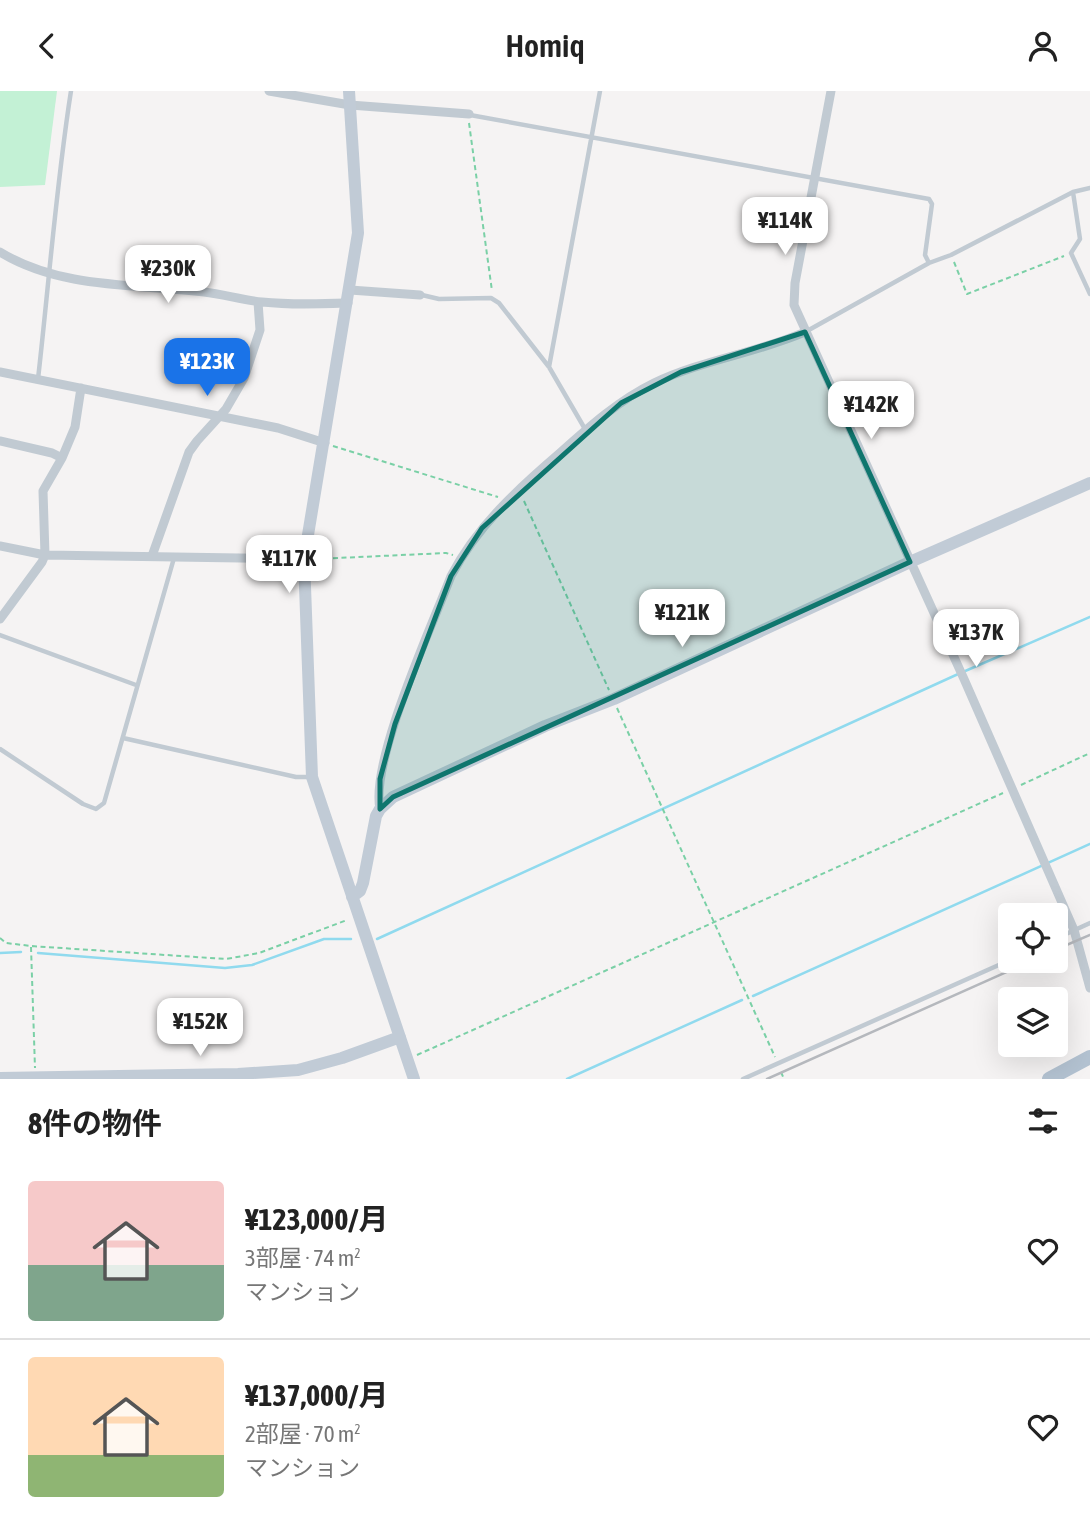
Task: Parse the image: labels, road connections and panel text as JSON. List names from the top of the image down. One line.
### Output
{"page":{"header":"Homiq","price":["¥114K","¥230K","¥123K","¥142K","¥117K","¥121K","¥137K","¥152K"],"heading":"8件の物件","list":[{"name":"¥123,000/月","note":"3部屋 · 74 m² · マンション"},{"name":"¥137,000/月","note":"2部屋 · 70 m² · マンション"}]}}
